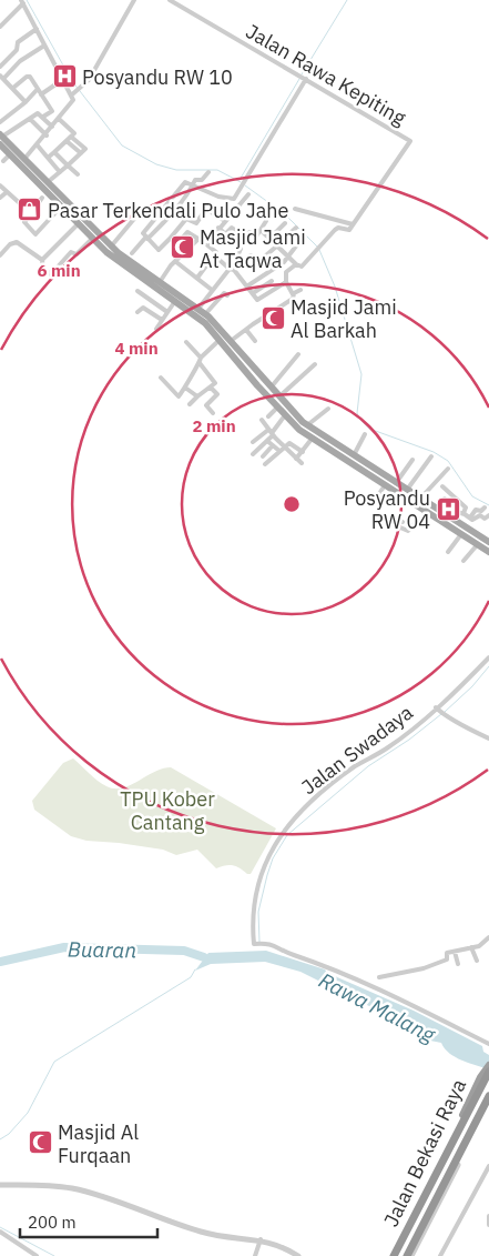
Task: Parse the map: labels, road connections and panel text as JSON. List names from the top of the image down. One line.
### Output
{"streets":{"highway":["Jalan Bekasi Raya"],"street":["Jalan Rawa Kepiting","Jalan Swadaya"]},"water":["Buaran","Rawa Malang"],"parks":["TPU Kober Cantang"],"places":{"hospital":["Posyandu RW 10","Posyandu RW 04"],"shop":["Pasar Terkendali Pulo Jahe"],"mosque":["Masjid Jami At Taqwa","Masjid Jami Al Barkah","Masjid Al Furqaan"]},"scale_bar":"200 m","rings":["6 min","4 min","2 min"]}
